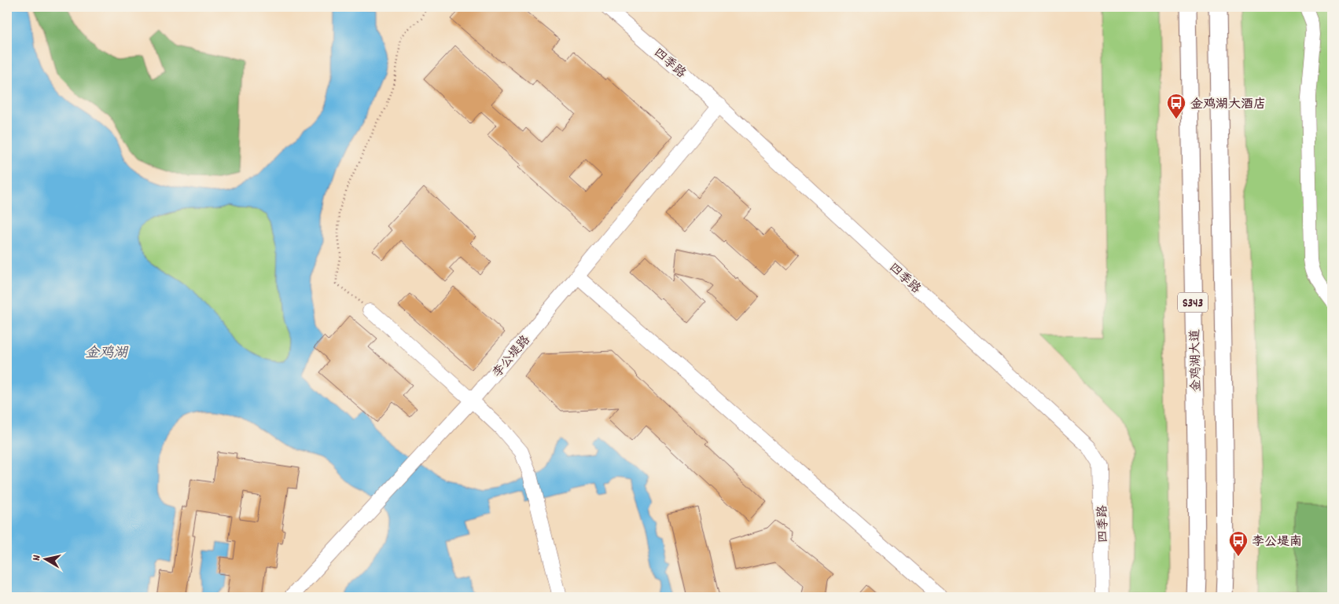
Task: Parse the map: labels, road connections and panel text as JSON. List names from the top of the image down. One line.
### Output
{"streets":{"main road":["S343","金鸡湖大道"],"street":["四季路","李公堤路"]},"crossings":[["四季路","李公堤路"]],"water":["金鸡湖"],"places":{"bus stop":["金鸡湖大酒店","李公堤南"]},"north":"left"}
